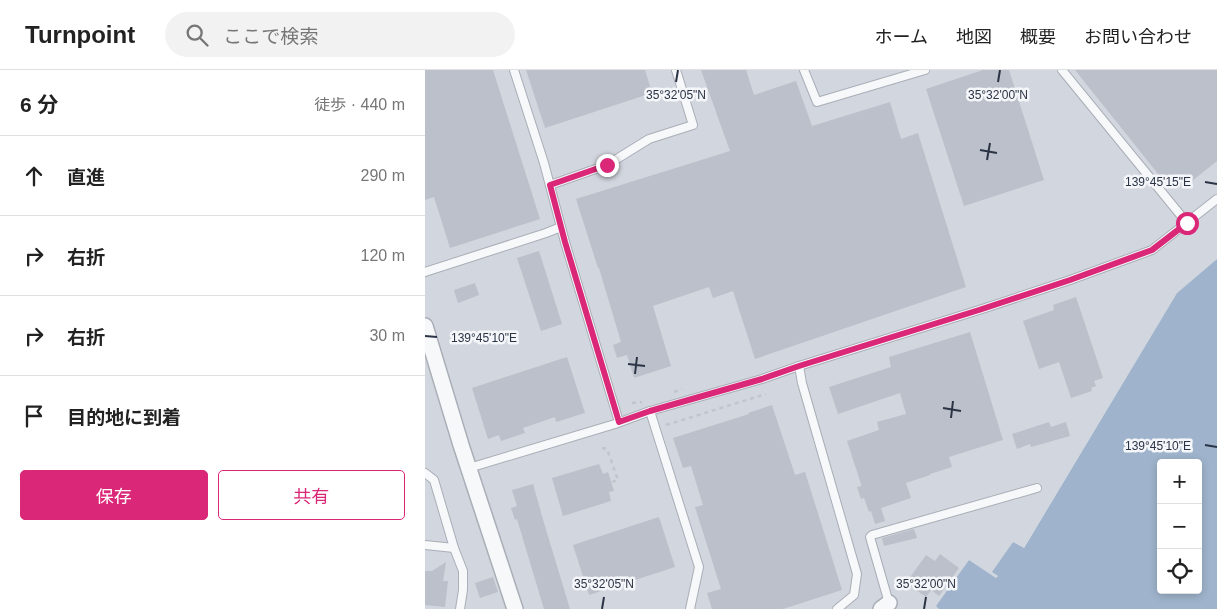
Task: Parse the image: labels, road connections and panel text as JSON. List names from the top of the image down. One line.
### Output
{"page":{"header":"Turnpoint","search":"ここで検索","nav":["ホーム","地図","概要","お問い合わせ"],"heading":["6 分","徒歩 · 440 m"],"list":[["直進","290 m"],["右折","120 m"],["右折","30 m"],"目的地に到着"],"buttons":["保存","共有"],"map_buttons":["+","−"]},"coordinates":["35°32'05\"N","35°32'00\"N","139°45'15\"E","139°45'10\"E"]}
